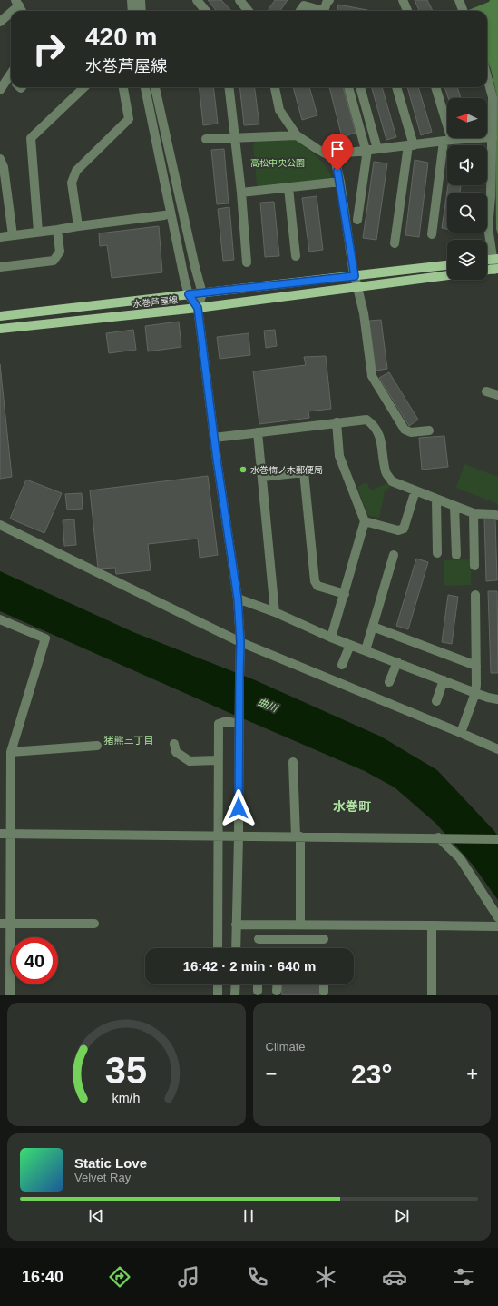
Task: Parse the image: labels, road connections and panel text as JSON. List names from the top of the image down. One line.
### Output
{"streets":{"main road":["水巻芦屋線"]},"districts":["猪熊三丁目","水巻町"],"water":["曲川"],"parks":["高松中央公園"],"places":["水巻梅ノ木郵便局"],"north":"left","page":{"turn":["420 m","水巻芦屋線"],"limit":"40","trip":"16:42 · 2 min · 640 m","tile":"Climate","heat":["−","23°","+"],"song":["Static Love","Velvet Ray"],"tabs":"16:40","gauge":["35","km/h"]}}
